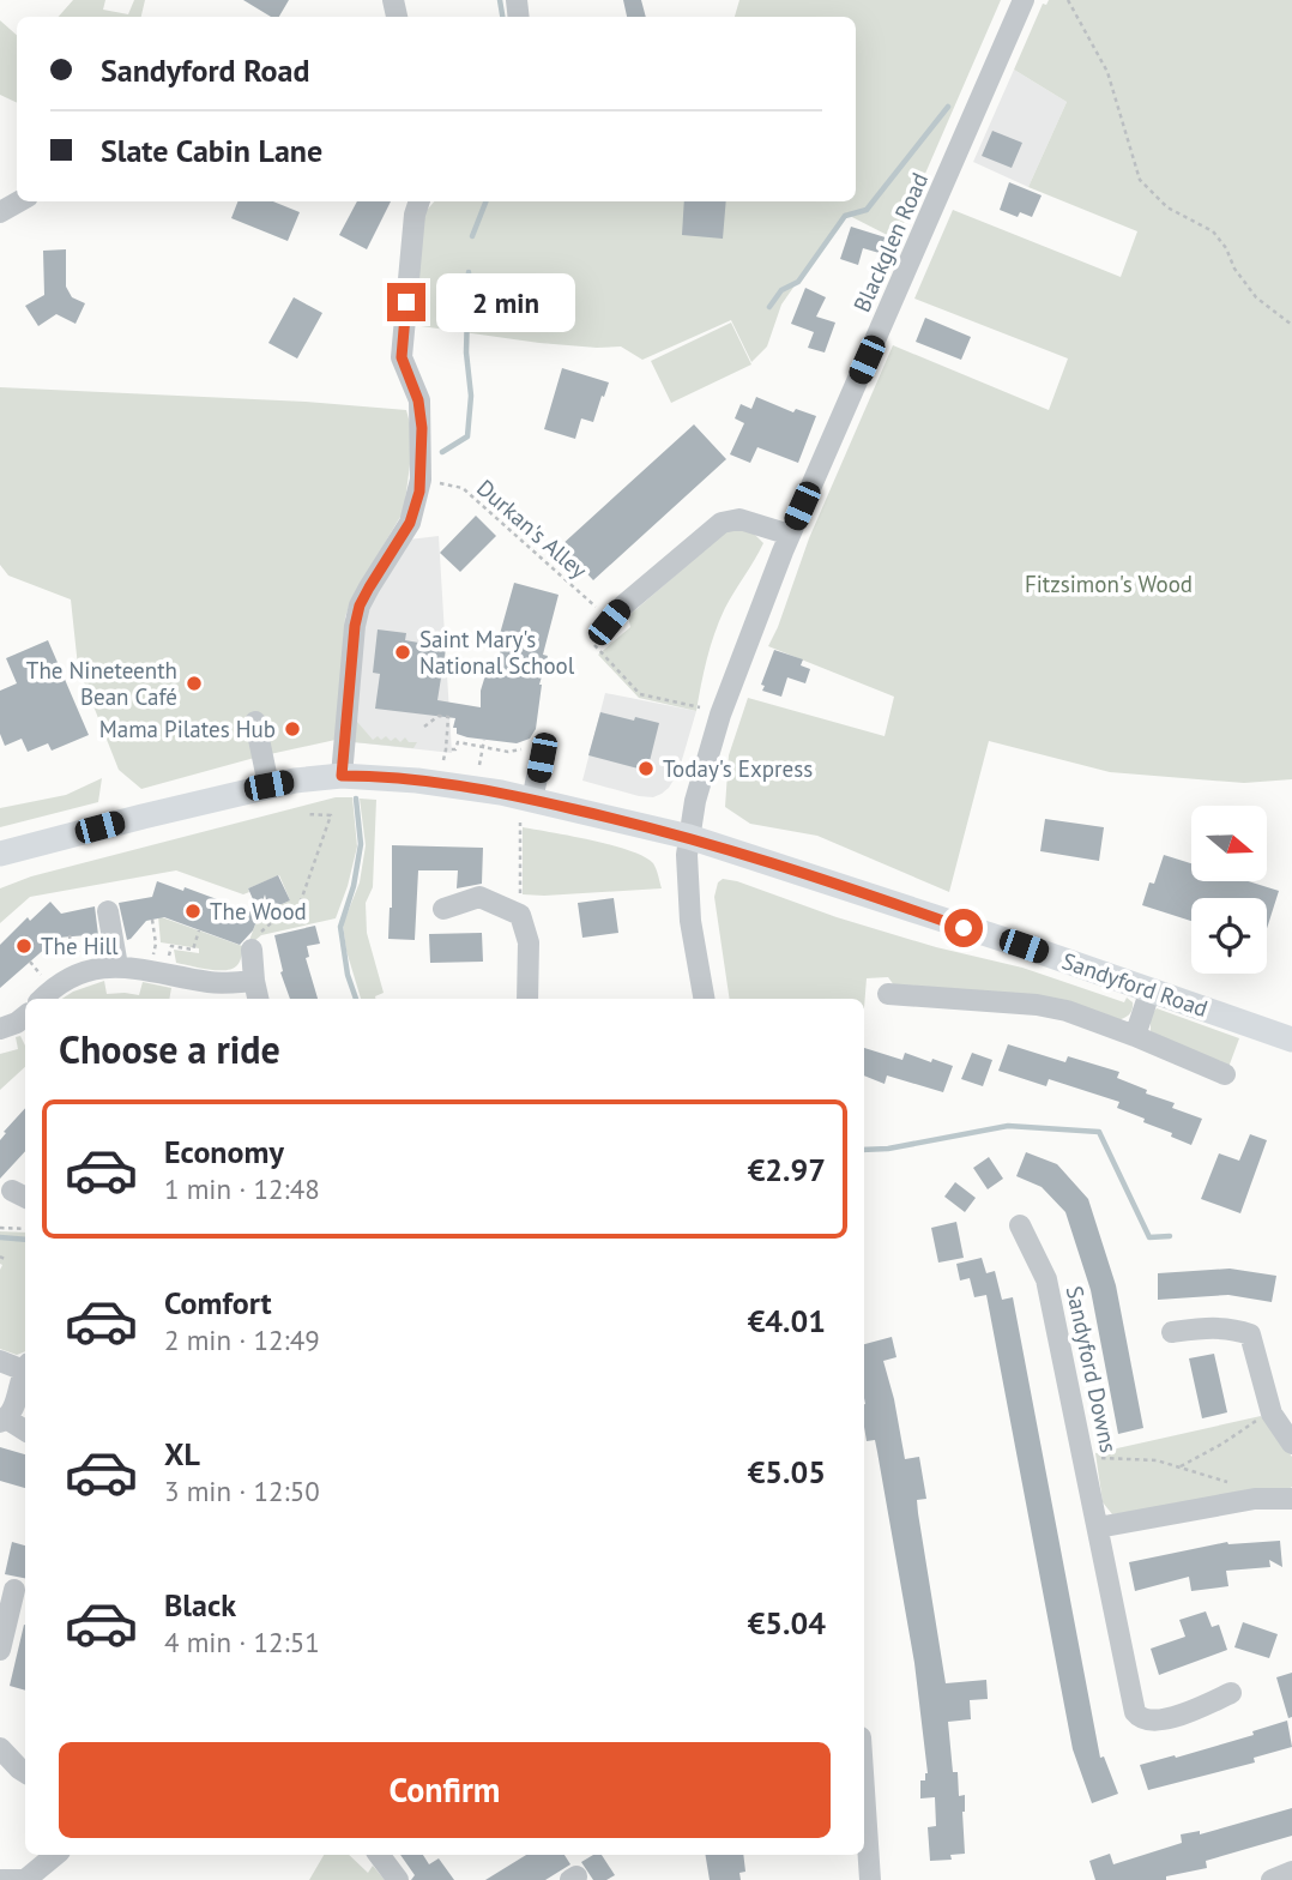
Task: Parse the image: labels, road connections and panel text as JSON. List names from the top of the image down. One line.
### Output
{"streets":{"main road":["Sandyford Road"],"street":["Blackglen Road","Sandyford Downs"],"path":["Durkan's Alley"]},"crossings":[["Blackglen Road","Sandyford Road"]],"parks":["Fitzsimon's Wood"],"places":["Saint Mary's National School","The Nineteenth Bean Café","Mama Pilates Hub","Today's Express","The Wood","The Hill"],"north":"right","page":{"banner":["Sandyford Road","Slate Cabin Lane"],"bubble":"2 min","heading":"Choose a ride","list":[{"name":"Economy","note":"1 min · 12:48","value":"€2.97"},{"name":"Comfort","note":"2 min · 12:49","value":"€4.01"},{"name":"XL","note":"3 min · 12:50","value":"€5.05"},{"name":"Black","note":"4 min · 12:51","value":"€5.04"}],"buttons":"Confirm"}}
